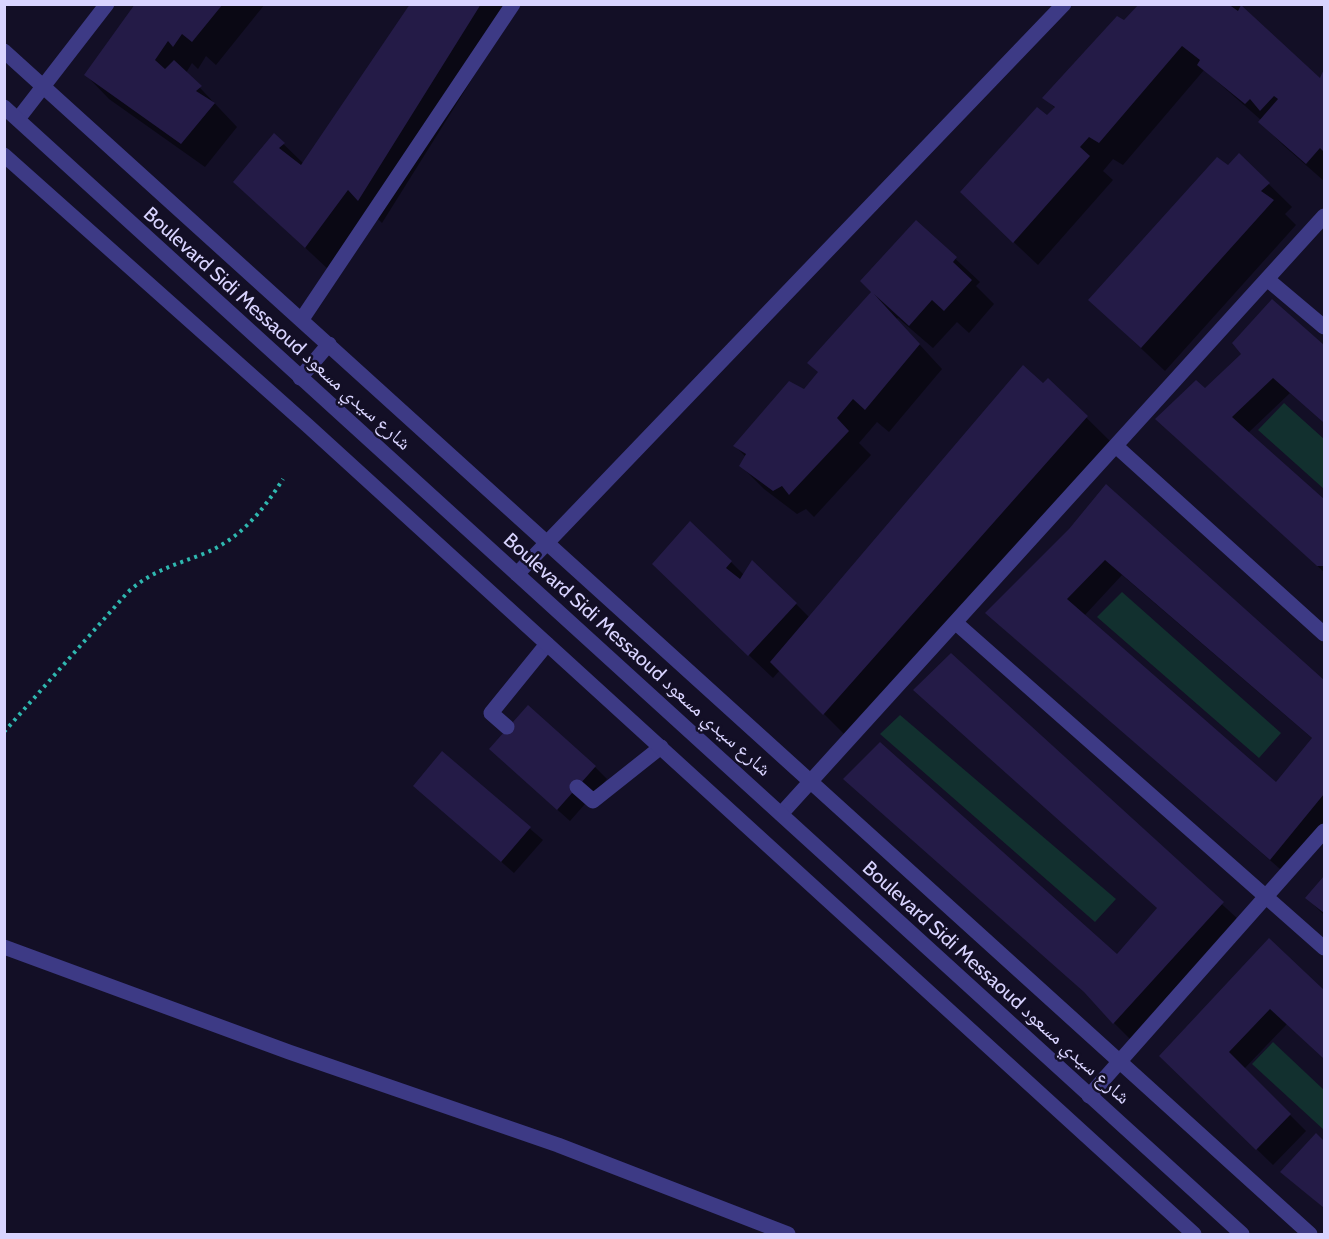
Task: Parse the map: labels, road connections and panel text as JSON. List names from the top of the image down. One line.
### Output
{"streets":{"street":["Boulevard Sidi Messaoud شارع سيدي مسعود"]}}
